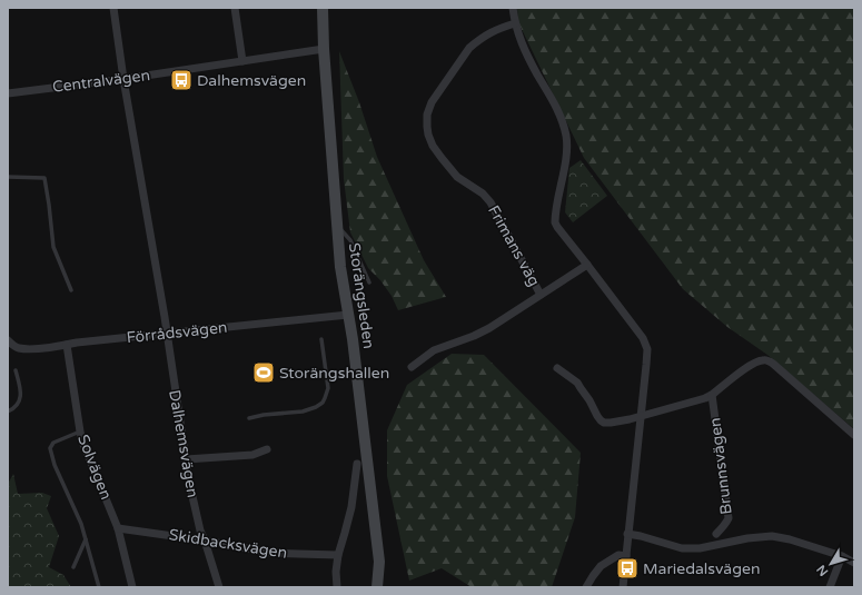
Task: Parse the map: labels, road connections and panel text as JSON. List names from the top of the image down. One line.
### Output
{"streets":{"main road":["Storängsleden"],"street":["Centralvägen","Frimans väg","Förrådsvägen","Dalhemsvägen","Brunnsvägen","Solvägen","Skidbacksvägen"]},"crossings":[["Centralvägen","Storängsleden"],["Centralvägen","Dalhemsvägen"],["Storängsleden","Förrådsvägen"],["Förrådsvägen","Dalhemsvägen"],["Förrådsvägen","Solvägen"],["Dalhemsvägen","Skidbacksvägen"],["Solvägen","Skidbacksvägen"]],"places":{"bus stop":["Dalhemsvägen","Mariedalsvägen"],"sports":["Storängshallen"]},"north":"bottom left"}
